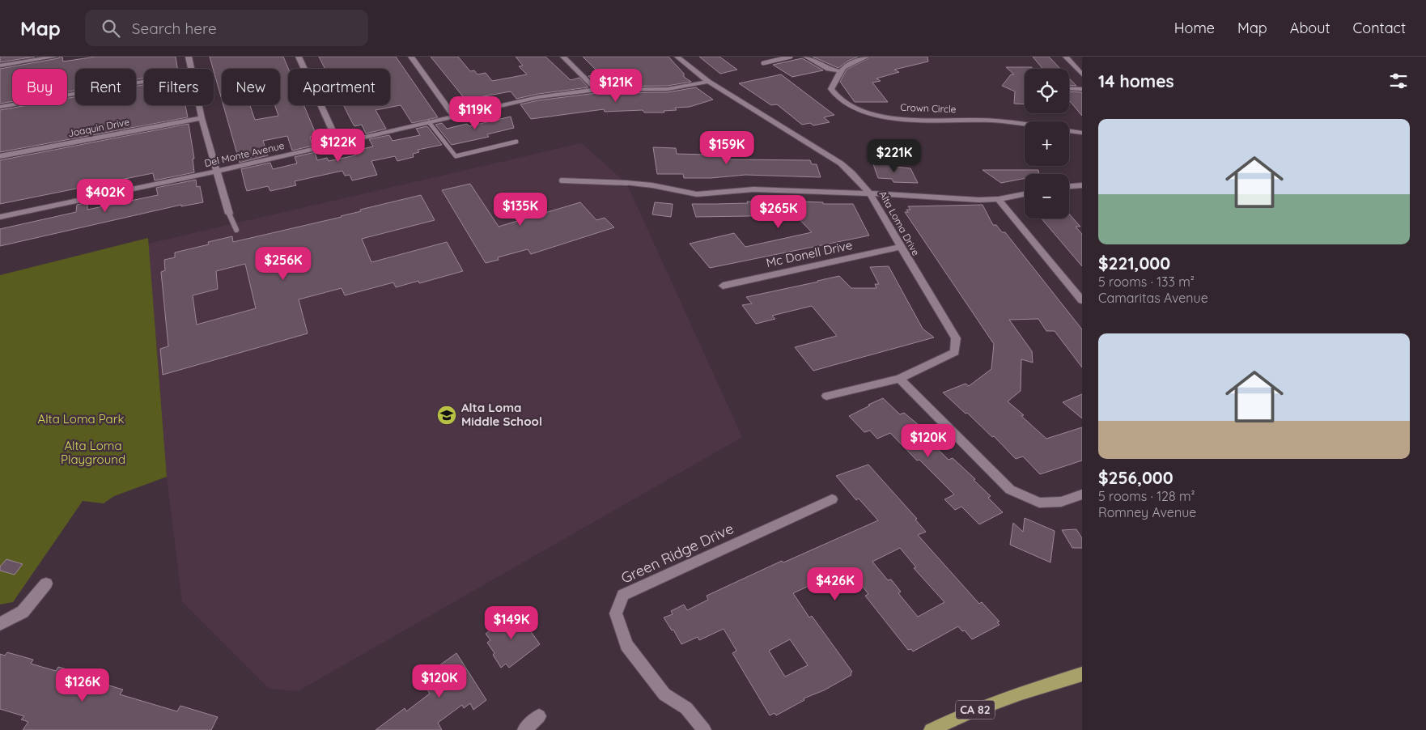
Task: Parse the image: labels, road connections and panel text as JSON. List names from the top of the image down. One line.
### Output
{"streets":{"main road":["CA 82"],"street":["Crown Circle","Joaquin Drive","Del Monte Avenue","Alta Loma Drive","Mc Donell Drive","Green Ridge Drive"]},"crossings":[["Del Monte Avenue","Alta Loma Drive"],["Alta Loma Drive","Mc Donell Drive"]],"parks":["Alta Loma Park","Alta Loma Playground"],"places":{"school or university":["Alta Loma Middle School"]},"page":{"header":"Map","search":"Search here","nav":["Home","Map","About","Contact"],"heading":"14 homes","map_buttons":["+","−"],"price":["$121K","$119K","$122K","$159K","$221K","$402K","$135K","$265K","$256K","$120K","$426K","$149K","$120K","$126K"],"chip":["Buy","Rent","Filters","New","Apartment"],"list":[{"name":"$221,000","note":"5 rooms · 133 m² · Camaritas Avenue"},{"name":"$256,000","note":"5 rooms · 128 m² · Romney Avenue"}]}}
